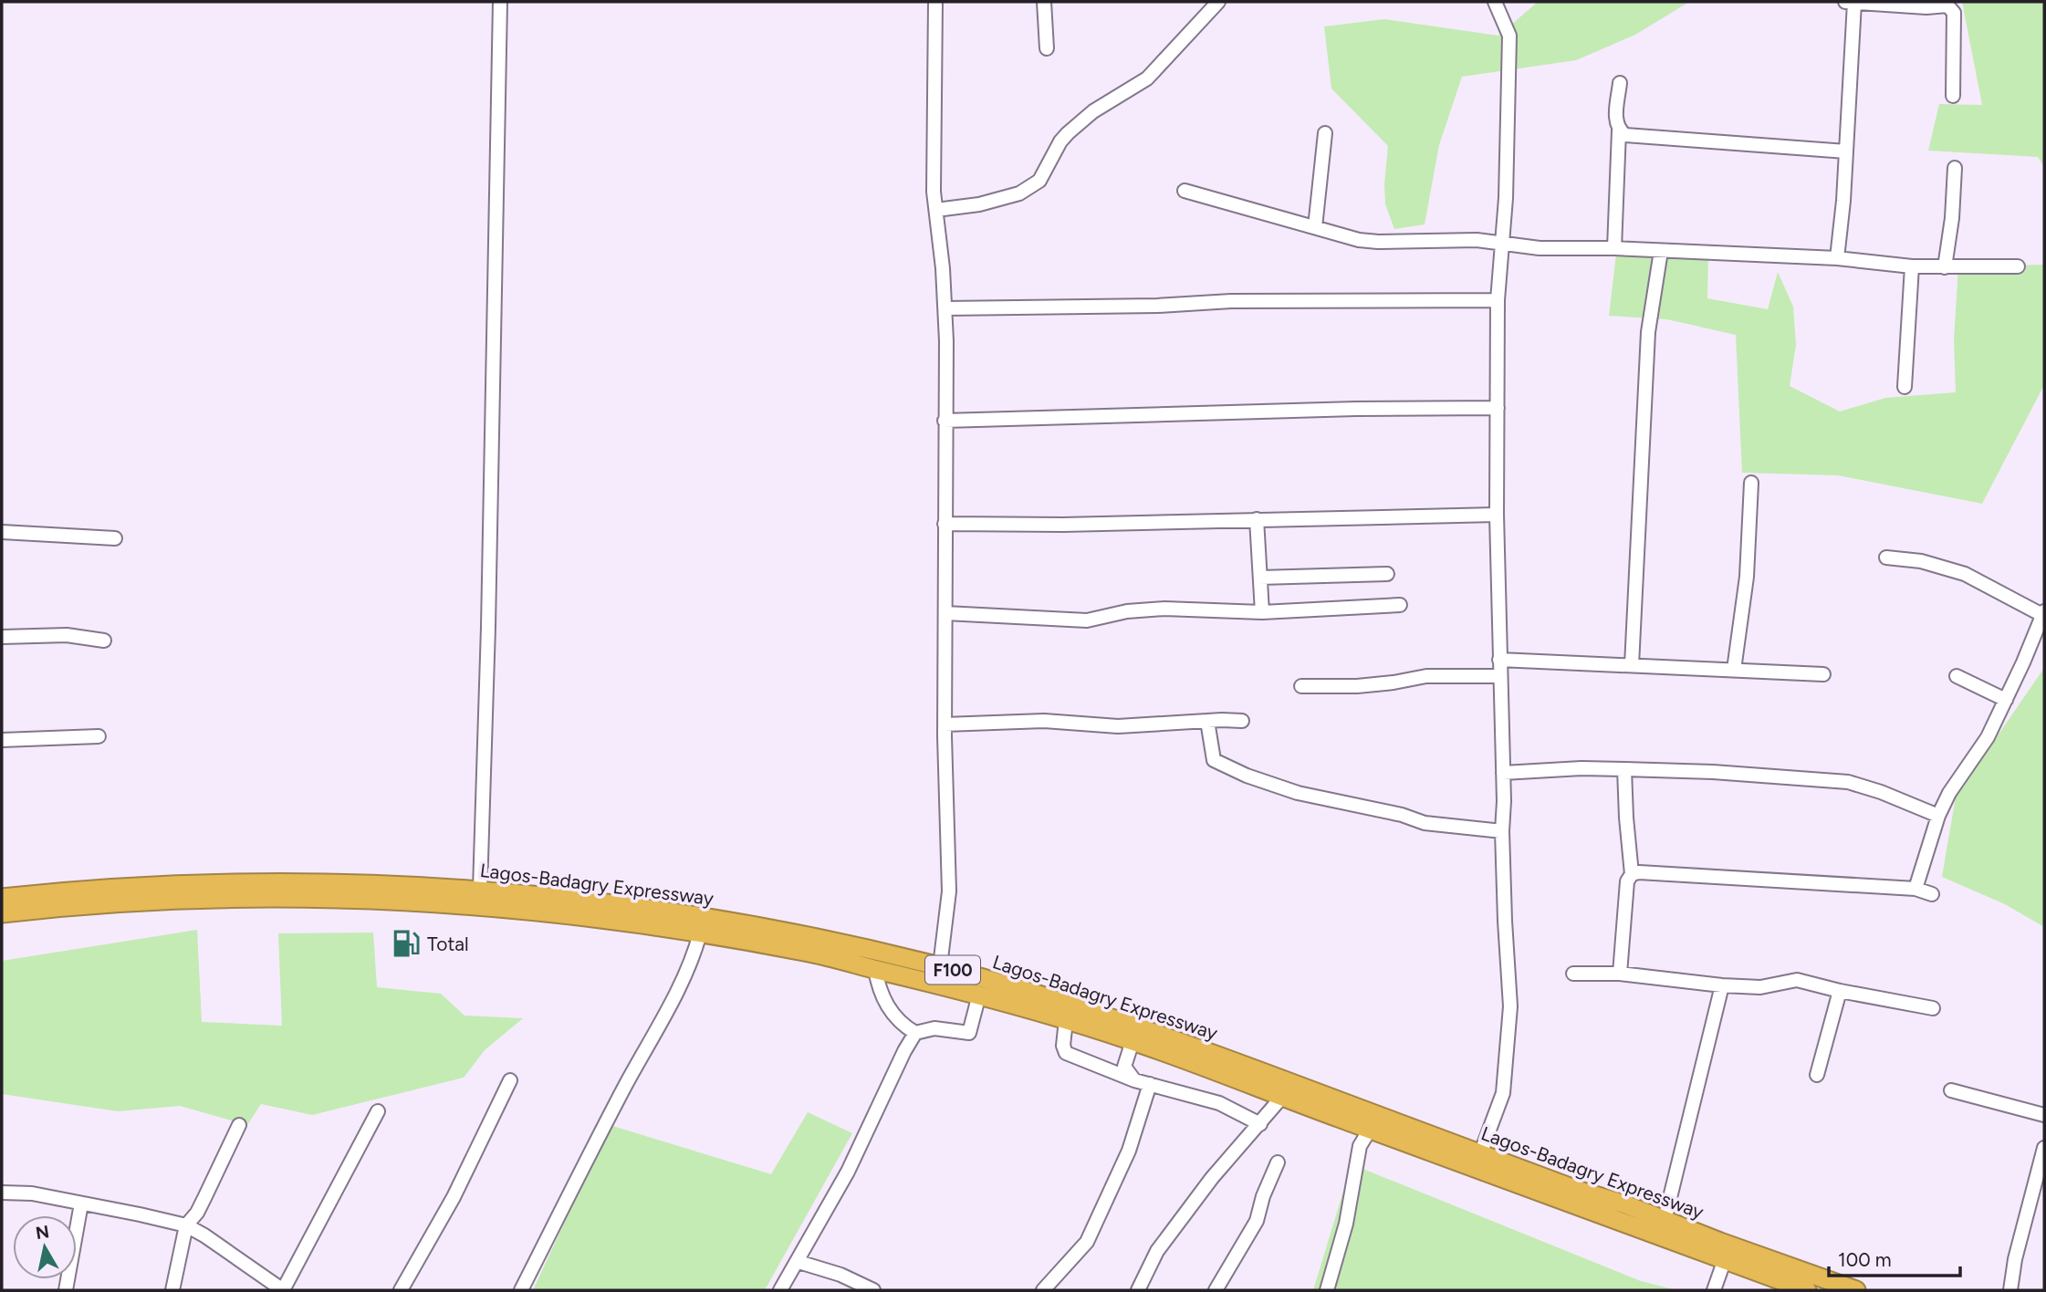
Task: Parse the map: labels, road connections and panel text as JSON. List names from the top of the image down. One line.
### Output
{"streets":{"highway":["Lagos-Badagry Expressway","F100"]},"places":{"fuel station":["Total"]},"scale_bar":"100 m","north":"top"}
